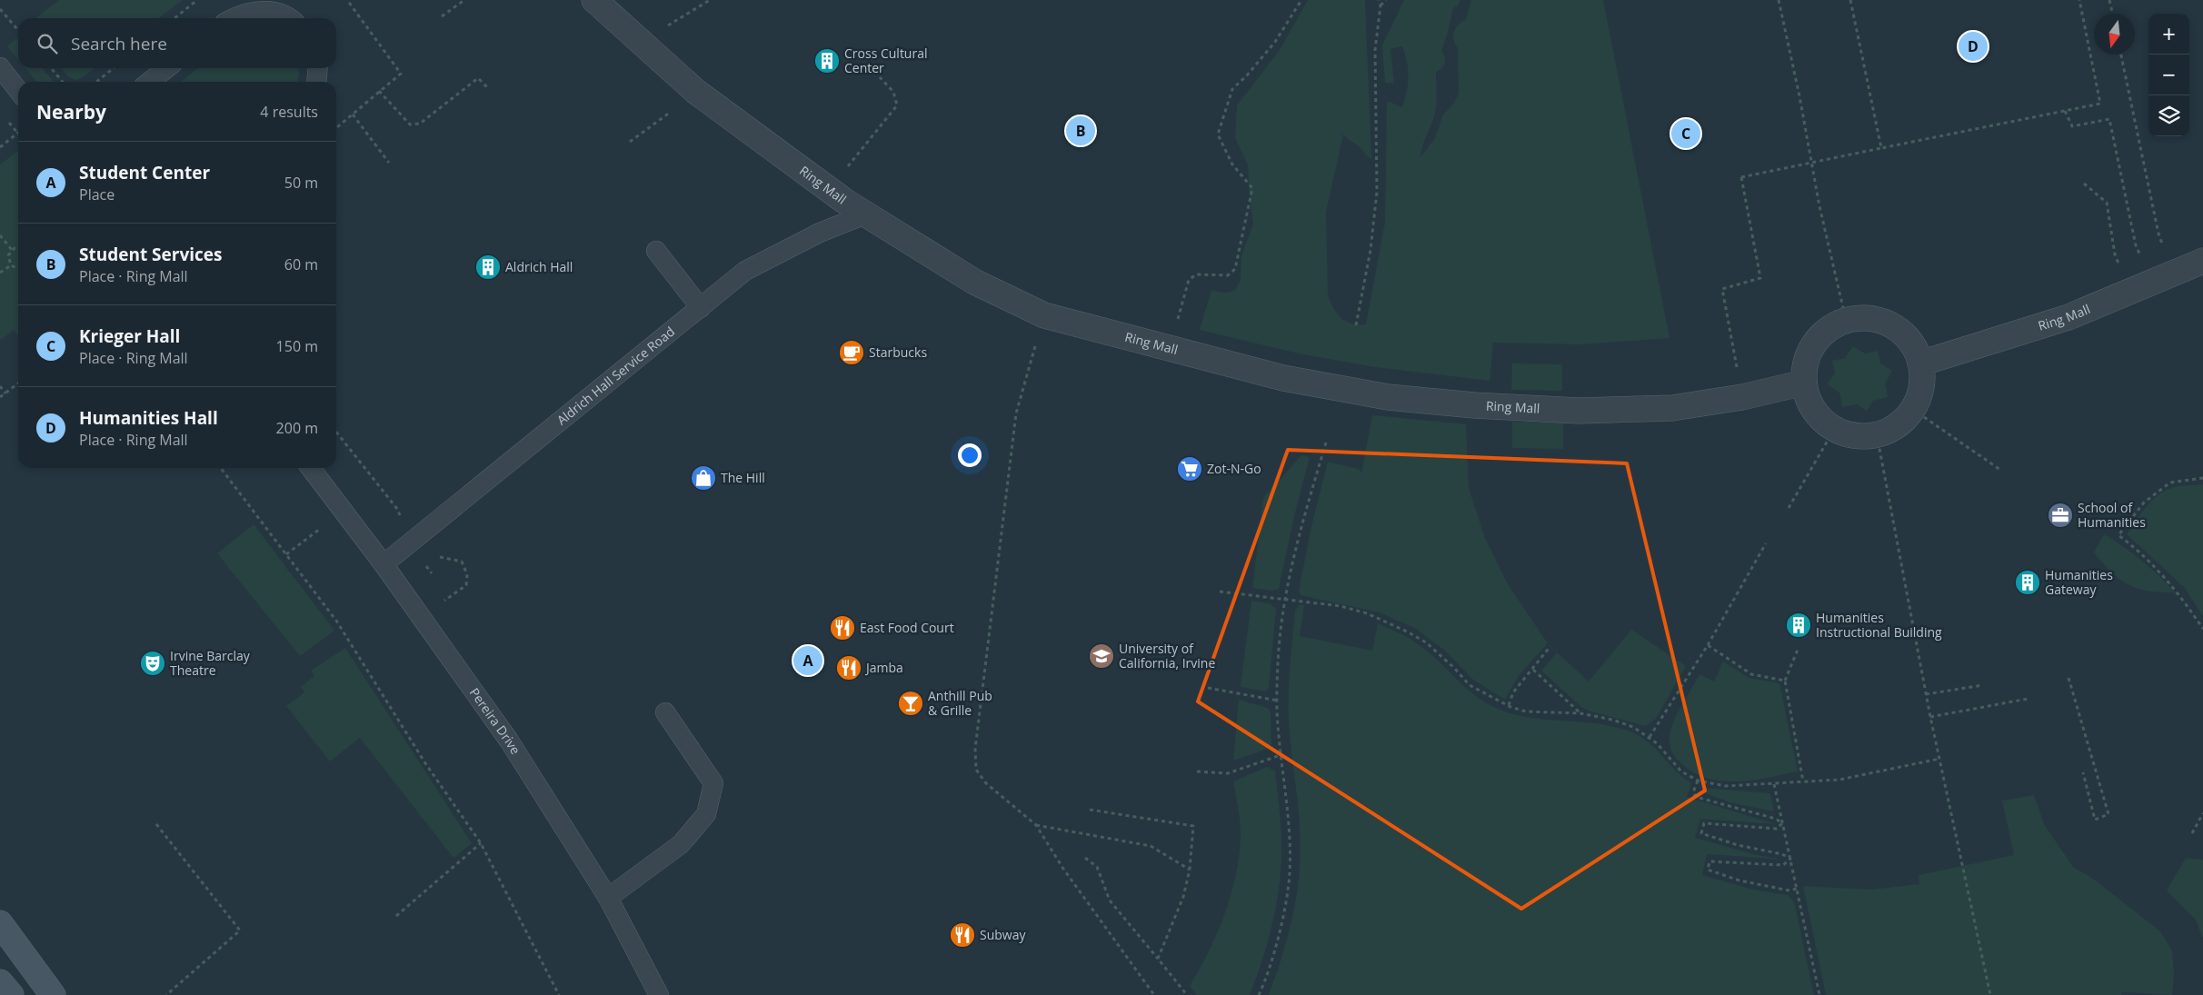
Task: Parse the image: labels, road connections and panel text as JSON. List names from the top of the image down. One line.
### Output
{"streets":{"street":["Ring Mall"],"lane":["Aldrich Hall Service Road","Pereira Drive"]},"crossings":[["Ring Mall","Aldrich Hall Service Road"],["Aldrich Hall Service Road","Pereira Drive"]],"places":{"building":["Cross Cultural Center","Aldrich Hall","Humanities Gateway","Humanities Instructional Building"],"cafe":["Starbucks"],"supermarket":["Zot-N-Go"],"shop":["The Hill"],"office":["School of Humanities"],"restaurant":["East Food Court","Jamba","Subway"],"school or university":["University of California, Irvine"],"theatre":["Irvine Barclay Theatre"],"bar":["Anthill Pub & Grille"]},"north":"bottom","page":{"map_buttons":["+","−"],"search":"Search here","pins":["D","B","C","A"],"heading":["Nearby","4 results"],"list":[{"mark":"A","name":"Student Center","note":"Place","value":"50 m"},{"mark":"B","name":"Student Services","note":"Place · Ring Mall","value":"60 m"},{"mark":"C","name":"Krieger Hall","note":"Place · Ring Mall","value":"150 m"},{"mark":"D","name":"Humanities Hall","note":"Place · Ring Mall","value":"200 m"}]}}
